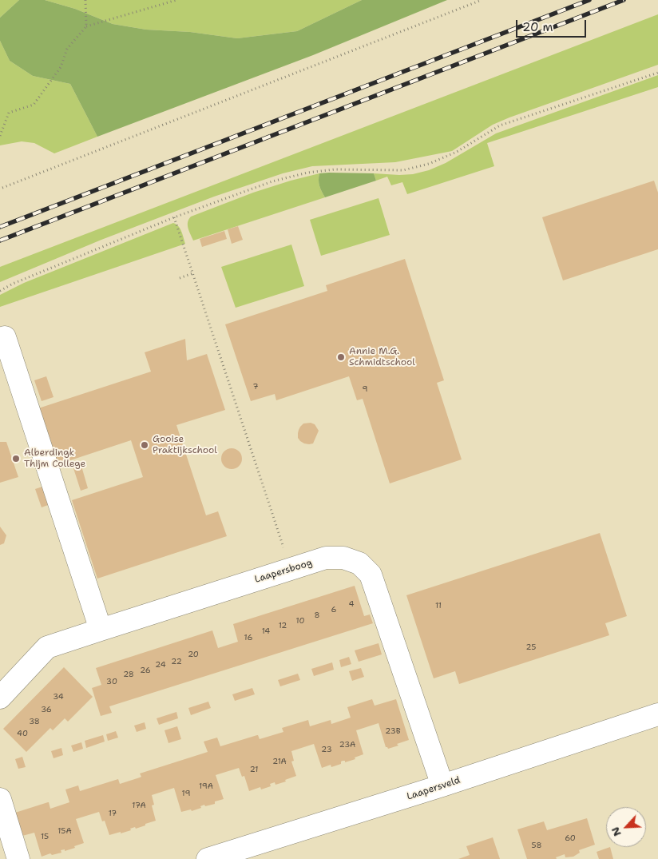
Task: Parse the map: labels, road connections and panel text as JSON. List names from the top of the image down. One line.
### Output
{"streets":{"street":["Laapersboog","Laapersveld"]},"crossings":[["Laapersboog","Laapersveld"]],"places":["Annie M.G. Schmidtschool","Gooise Praktijkschool","Alberdingk Thijm College"],"house_numbers":["7","9","4","11","6","8","10","12","14","16","25","20","22","24","26","28","30","34","36","38","23B","40","23A","23","21A","21","19A","19","17A","17","15A","15","60","58"],"scale_bar":"20 m","north":"bottom left"}
